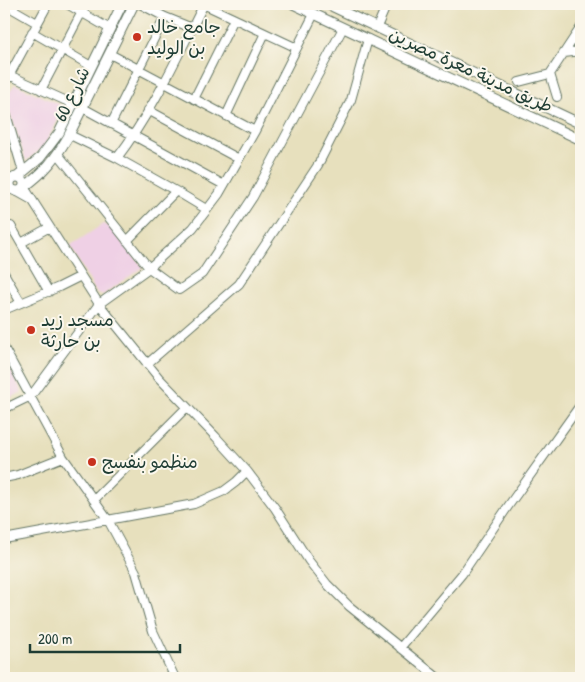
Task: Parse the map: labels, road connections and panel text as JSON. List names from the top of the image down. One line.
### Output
{"streets":{"main road":["طريق مدينة معرة مصرين","شارع 60"]},"places":["جامع خالد بن الوليد","مسجد زيد بن حارثة","منظمو بنفسج"],"scale_bar":"200 m"}
